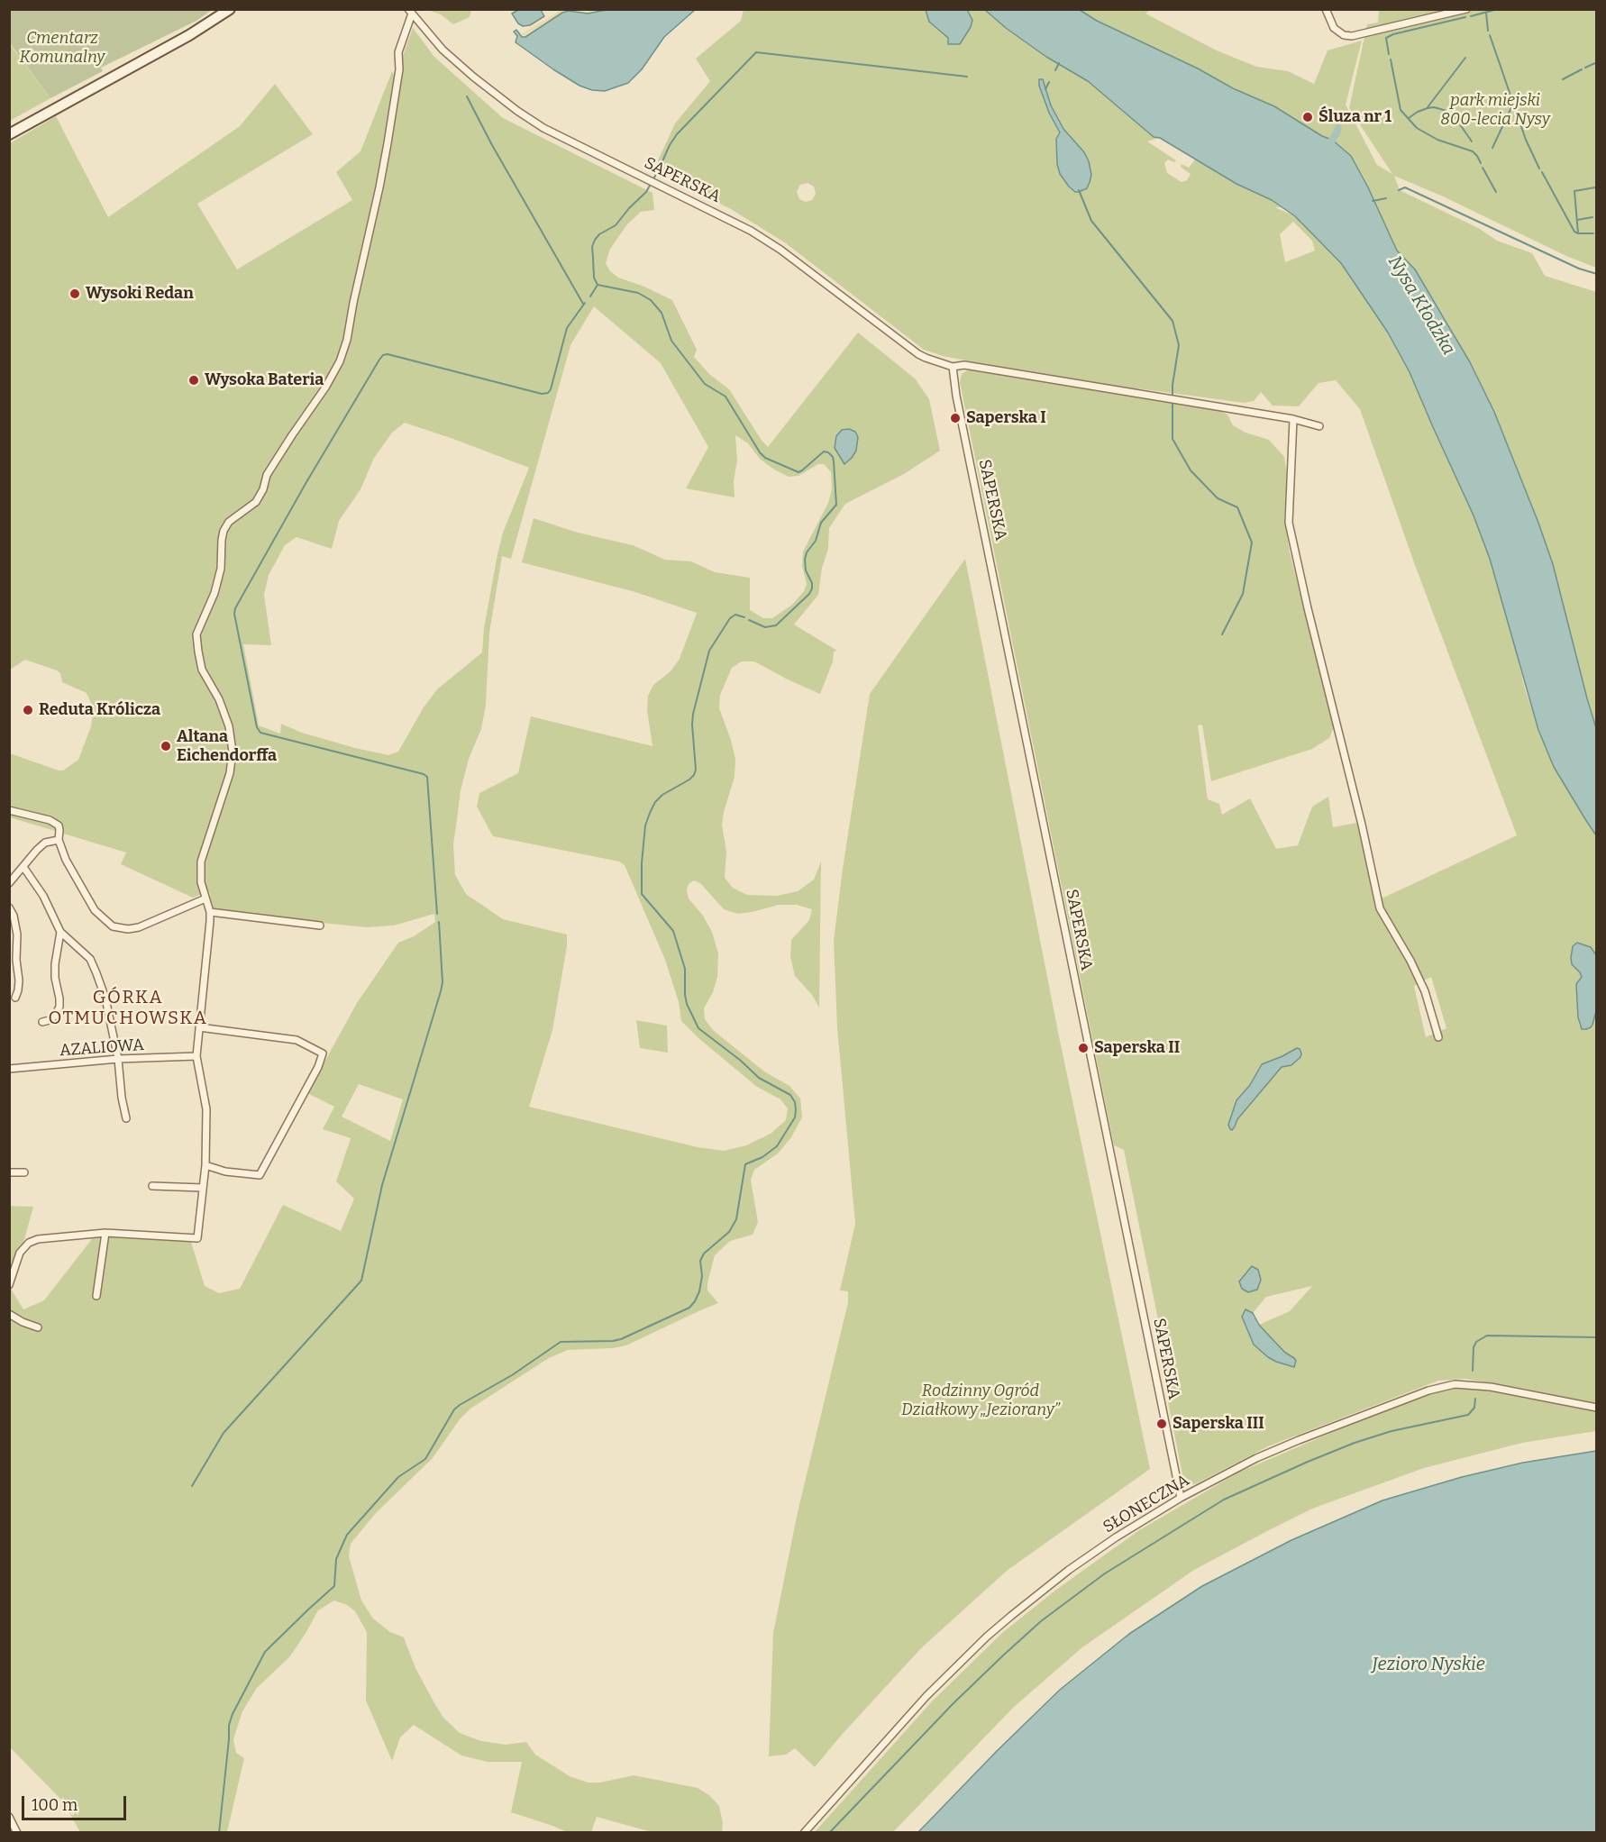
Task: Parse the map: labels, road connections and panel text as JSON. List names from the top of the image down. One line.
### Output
{"streets":{"street":["SAPERSKA","AZALIOWA","SŁONECZNA"]},"crossings":[["SAPERSKA","SŁONECZNA"]],"districts":["GÓRKA OTMUCHOWSKA"],"water":["Nysa Kłodzka","Jezioro Nyskie"],"parks":["Cmentarz Komunalny","park miejski 800-lecia Nysy","Rodzinny Ogród Działkowy „Jeziorany”"],"places":["Śluza nr 1","Wysoki Redan","Wysoka Bateria","Saperska I","Reduta Królicza","Altana Eichendorffa","Saperska II","Saperska III"],"scale_bar":"100 m"}
